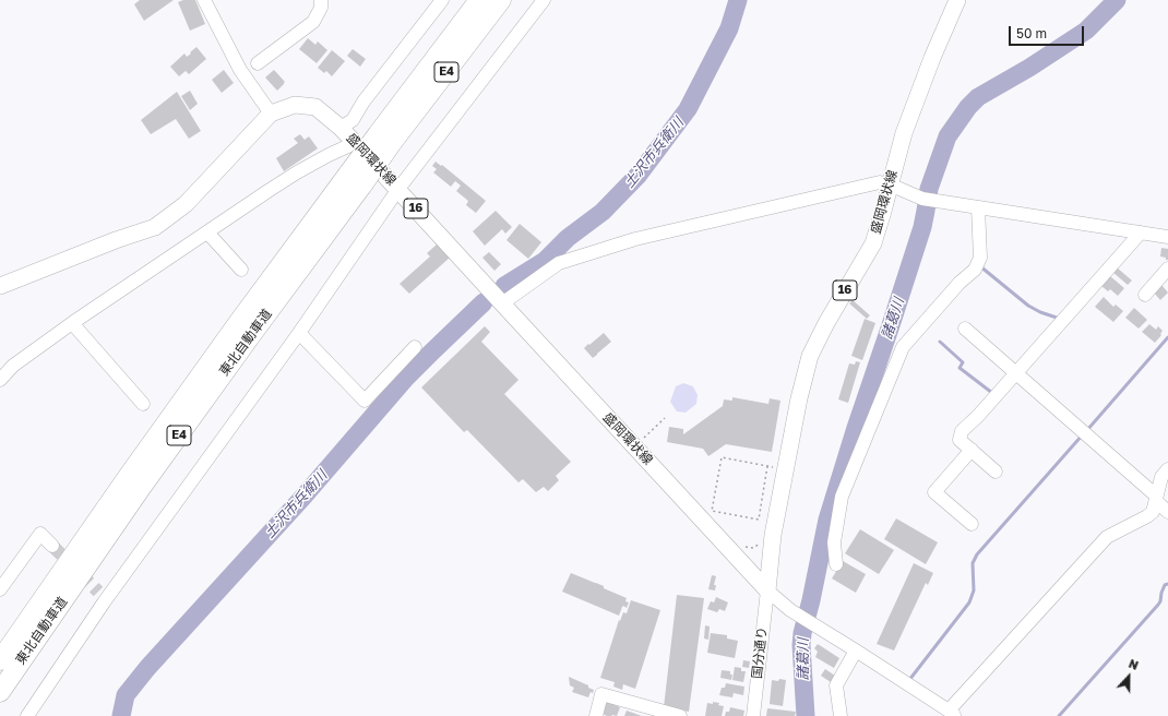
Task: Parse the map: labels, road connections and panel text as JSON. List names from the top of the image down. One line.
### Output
{"streets":{"highway":["E4","東北自動車道"],"main road":["盛岡環状線","16"],"street":["国分通り"]},"crossings":[["盛岡環状線","国分通り"]],"water":["土沢市兵衛川","諸葛川"],"scale_bar":"50 m","north":"top"}
